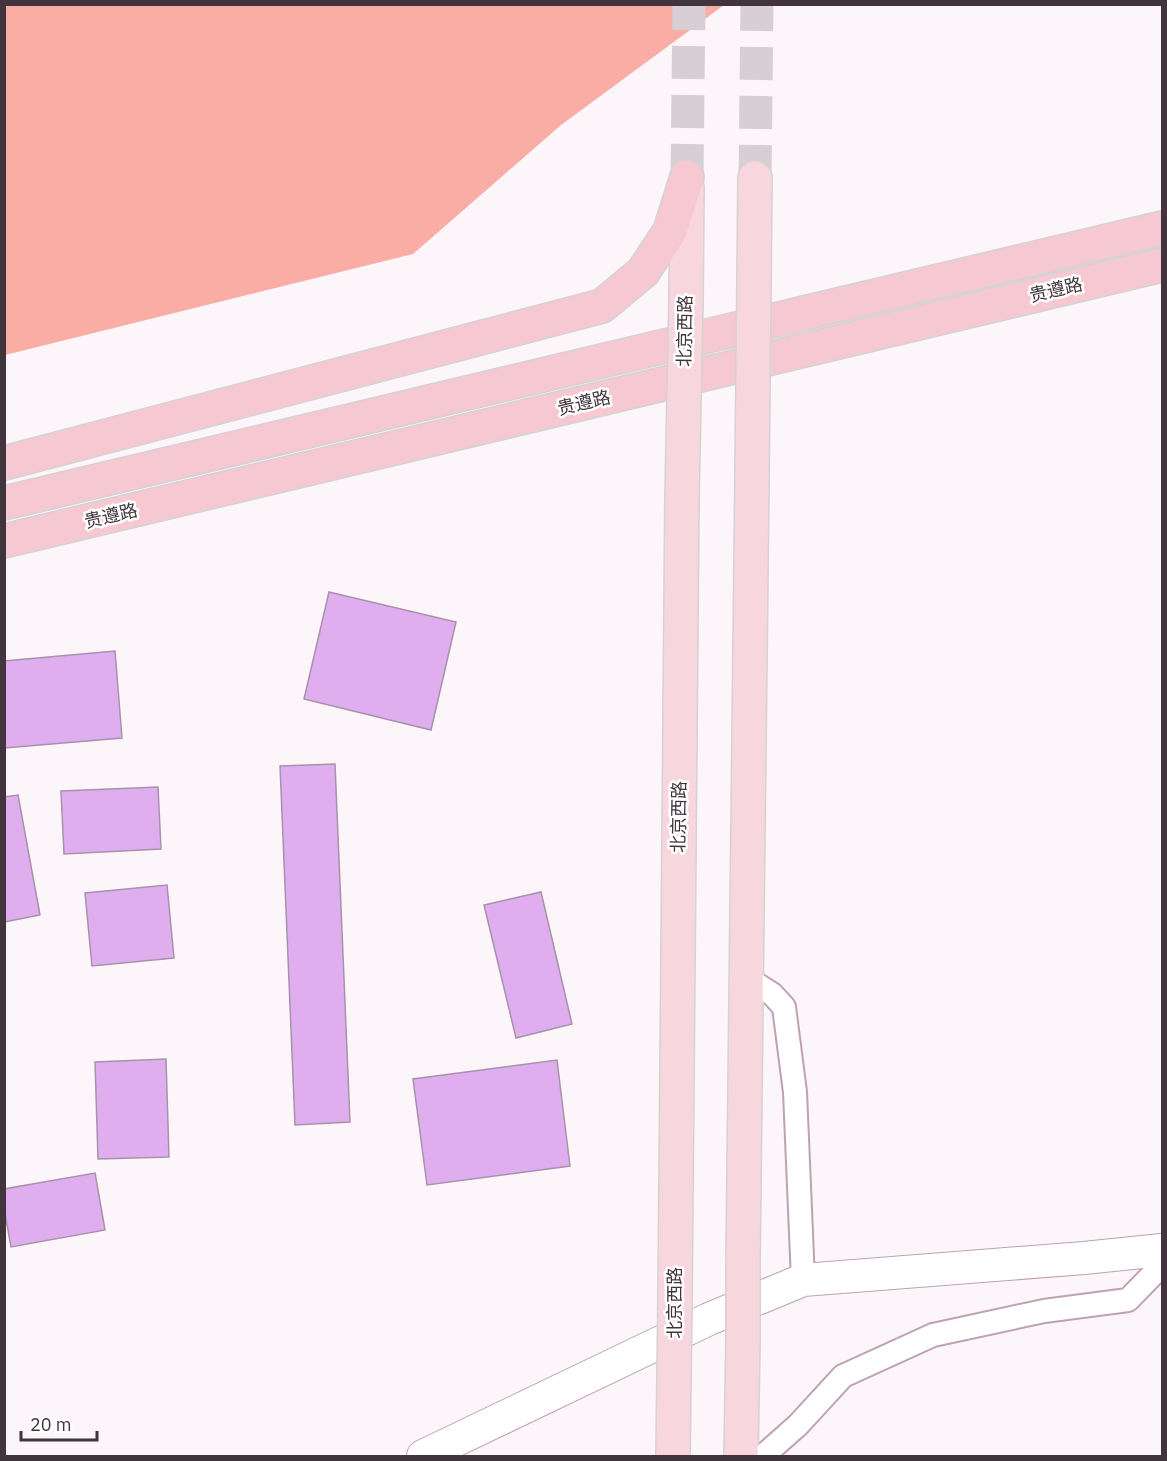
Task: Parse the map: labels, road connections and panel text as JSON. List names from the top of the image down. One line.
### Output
{"streets":{"highway":["贵遵路"],"main road":["北京西路"]},"scale_bar":"20 m"}
